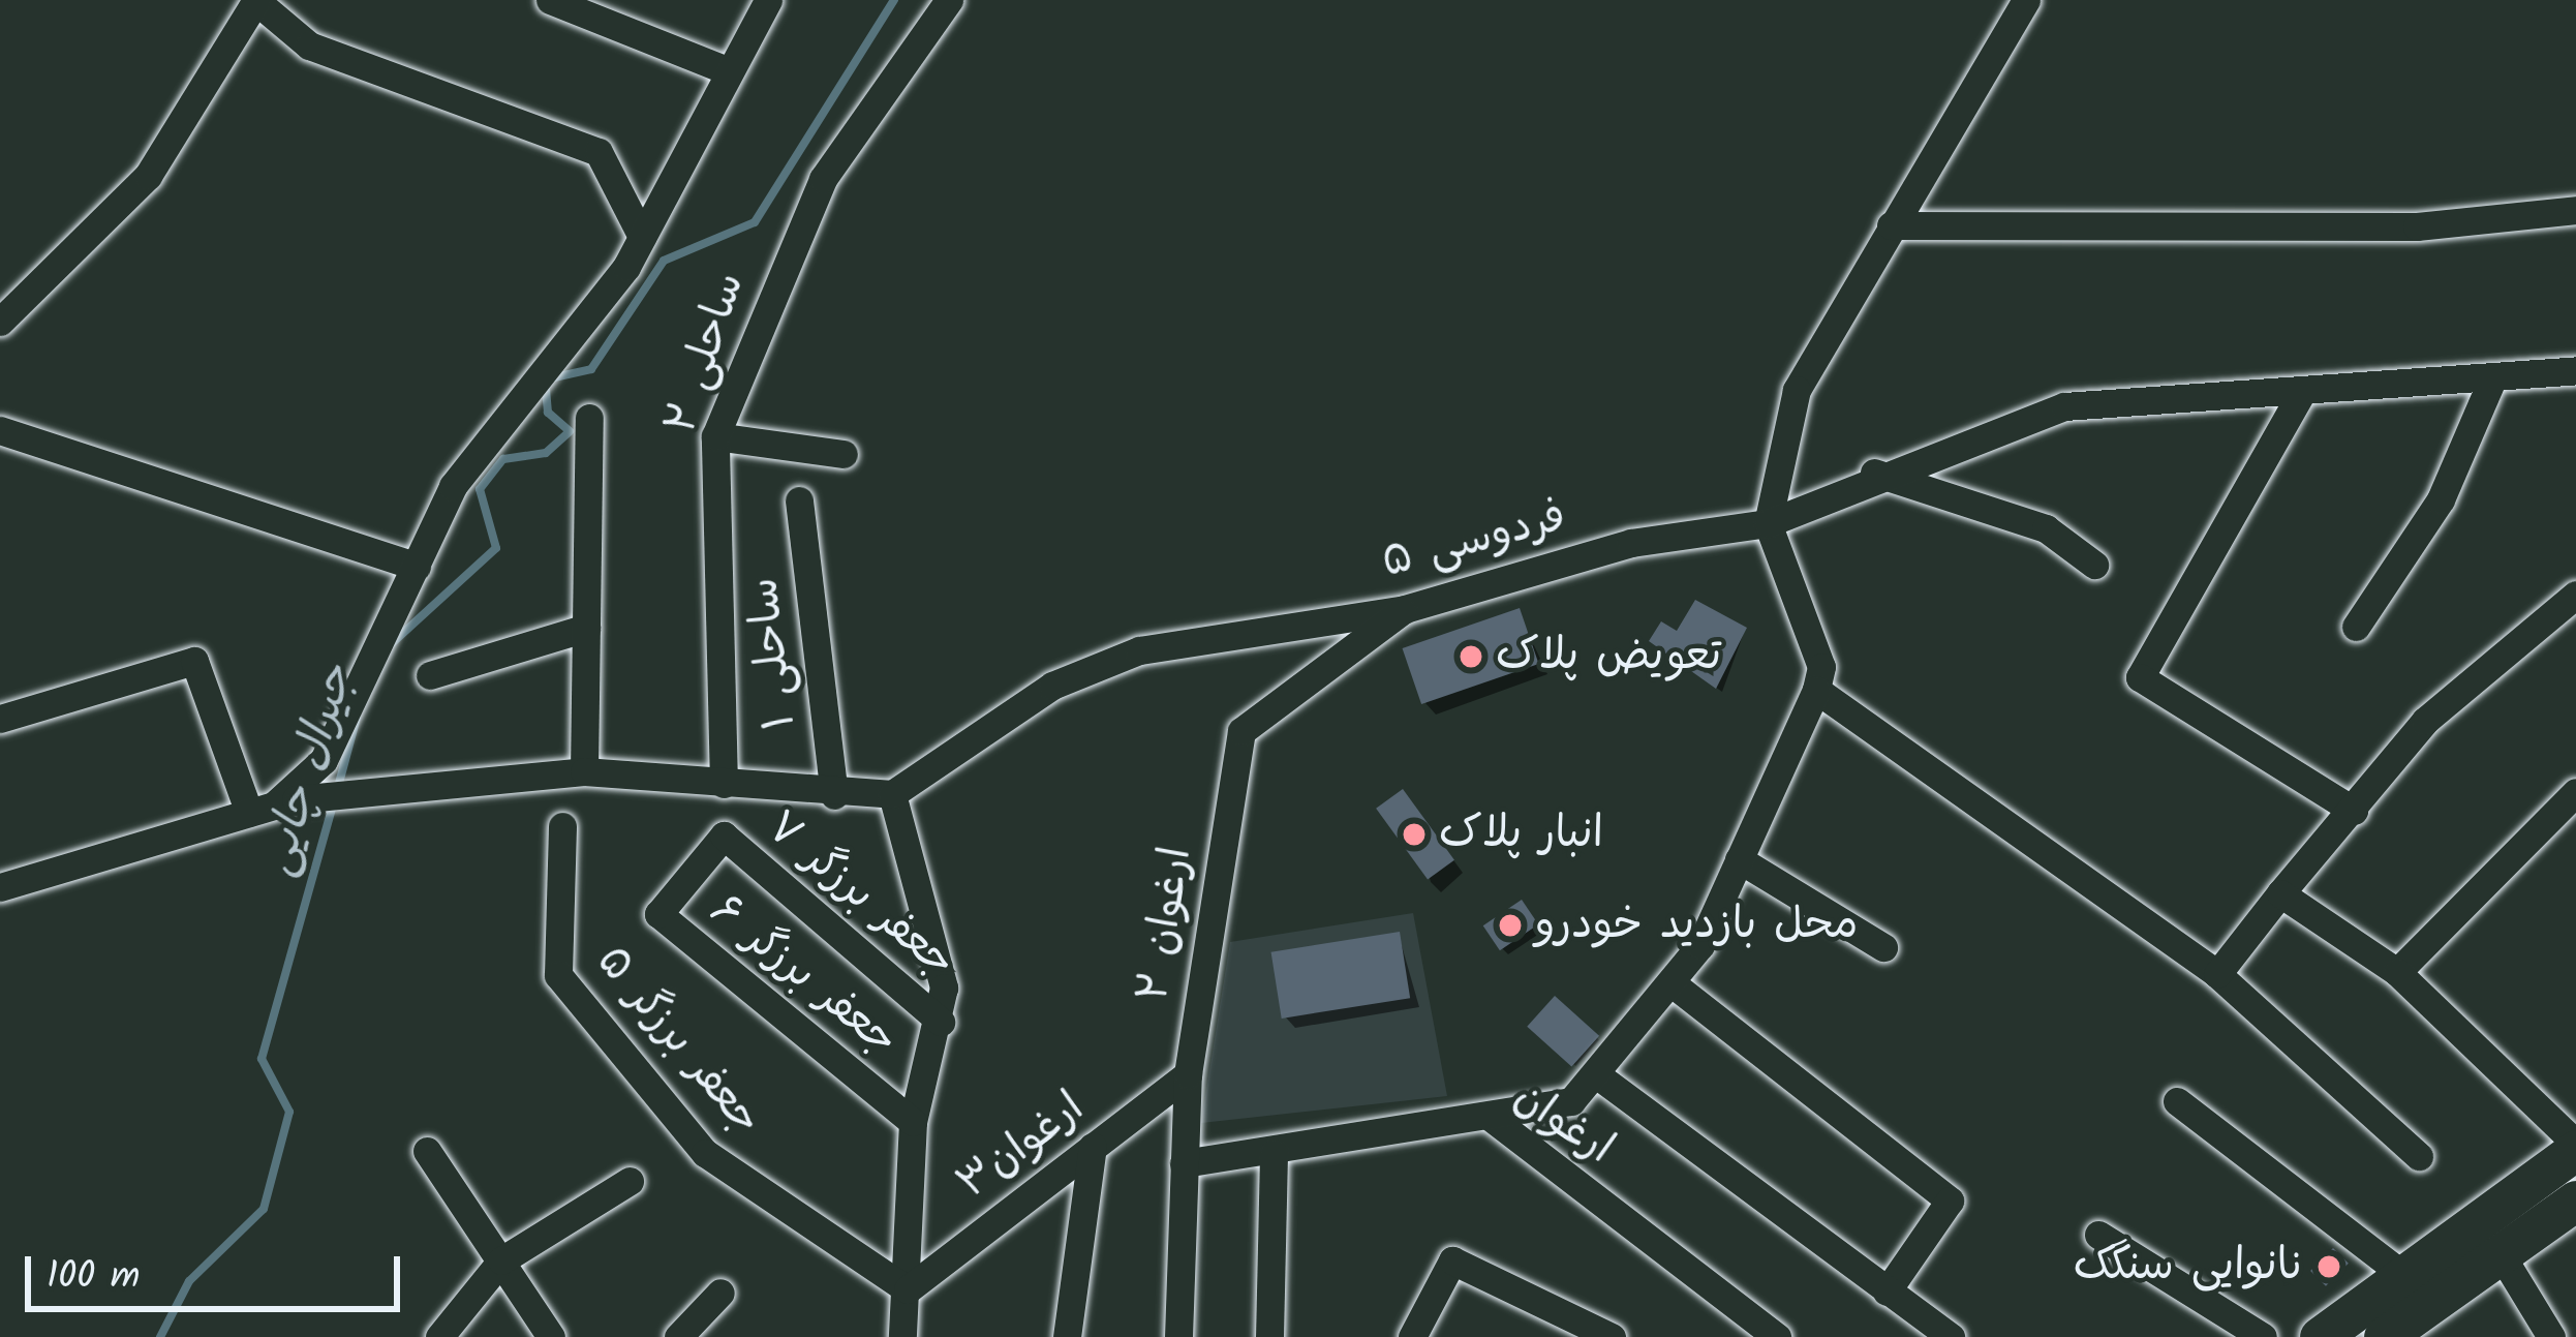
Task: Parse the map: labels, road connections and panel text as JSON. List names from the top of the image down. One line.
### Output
{"streets":{"street":["ساحلی ۲","فردوسی ۵","ساحلی ۱","جعفر برزگر ۷","ارغوان ۲","جعفر برزگر ۶","جعفر برزگر ۵","ارغوان","ارغوان۳"]},"crossings":[["فردوسی ۵","ارغوان ۲"],["جعفر برزگر ۷","جعفر برزگر ۶"],["ارغوان ۲","ارغوان"],["ارغوان ۲","ارغوان۳"],["جعفر برزگر ۵","ارغوان۳"]],"water":["جیرال چایی"],"places":["تعویض پلاک","انبار پلاک","محل بازدید خودرو","نانوایی سنگک"],"scale_bar":"100 m"}
